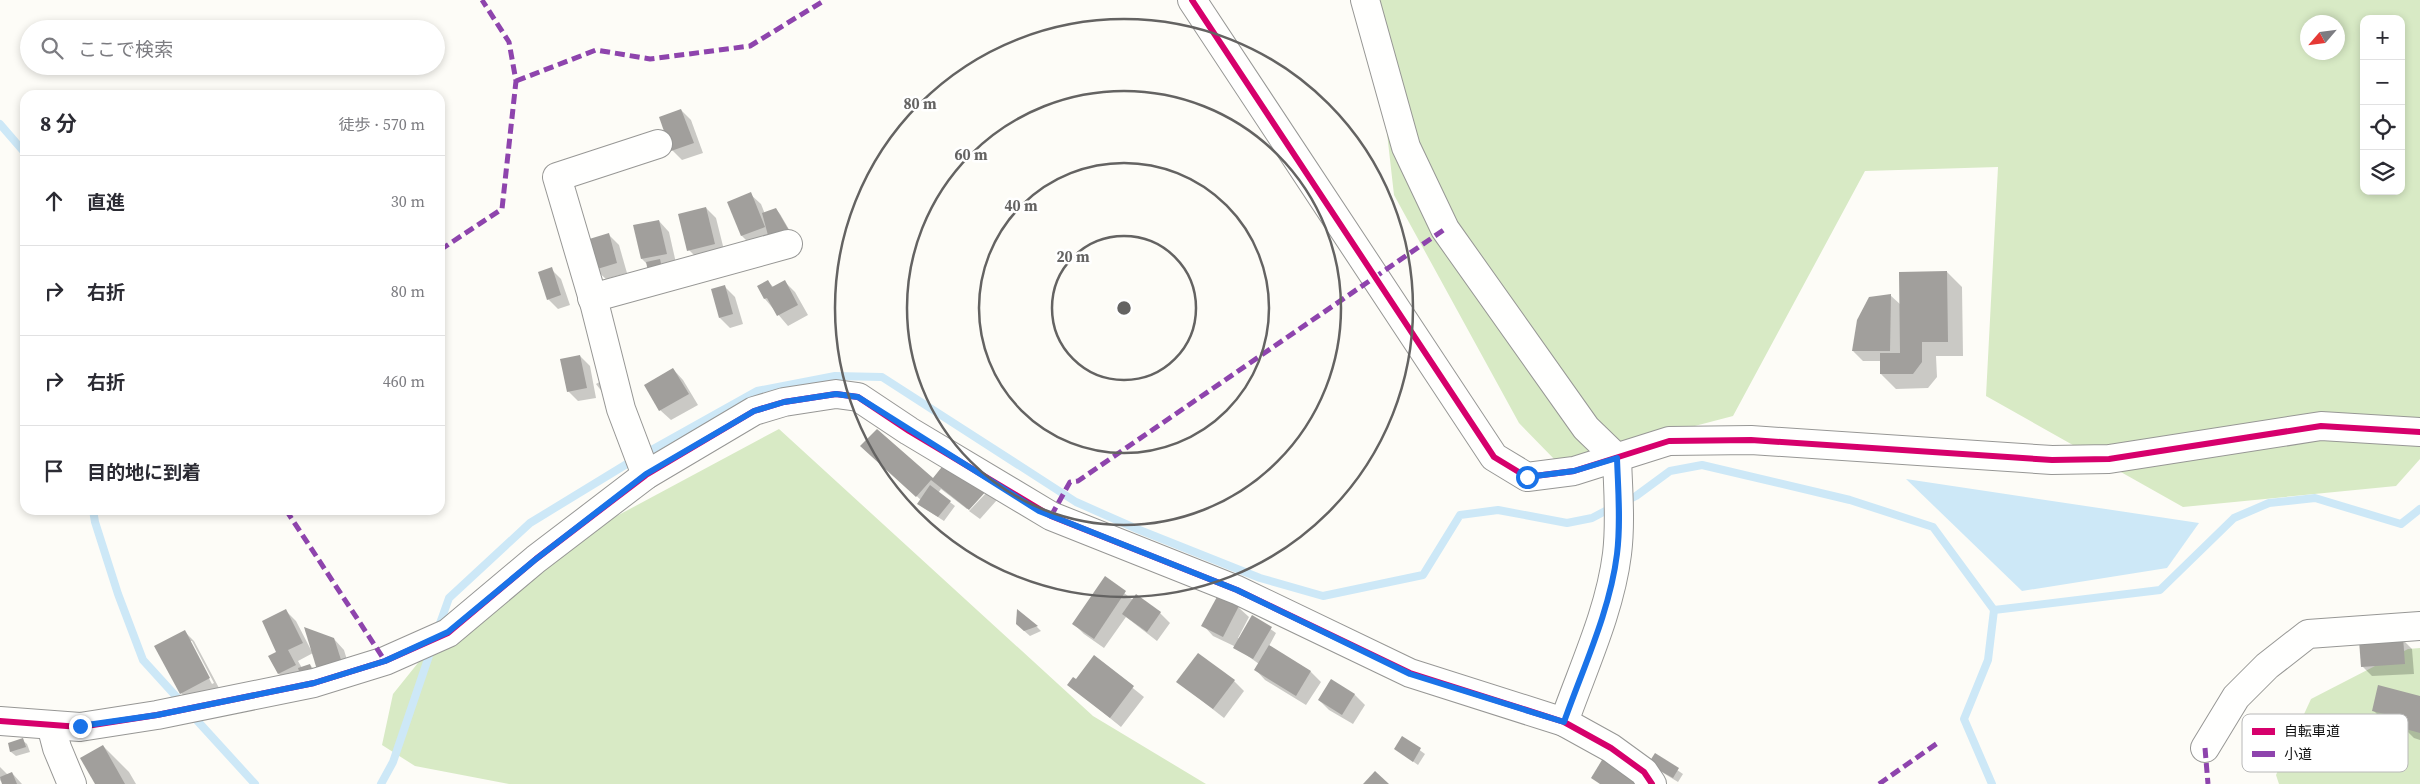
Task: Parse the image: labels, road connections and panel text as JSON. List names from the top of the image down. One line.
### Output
{"legend":["自転車道","小道"],"north":"bottom left","page":{"map_buttons":["+","−"],"search":"ここで検索","heading":["8 分","徒歩 · 570 m"],"list":[["直進","30 m"],["右折","80 m"],["右折","460 m"],"目的地に到着"]},"rings":["80 m","60 m","40 m","20 m"]}
